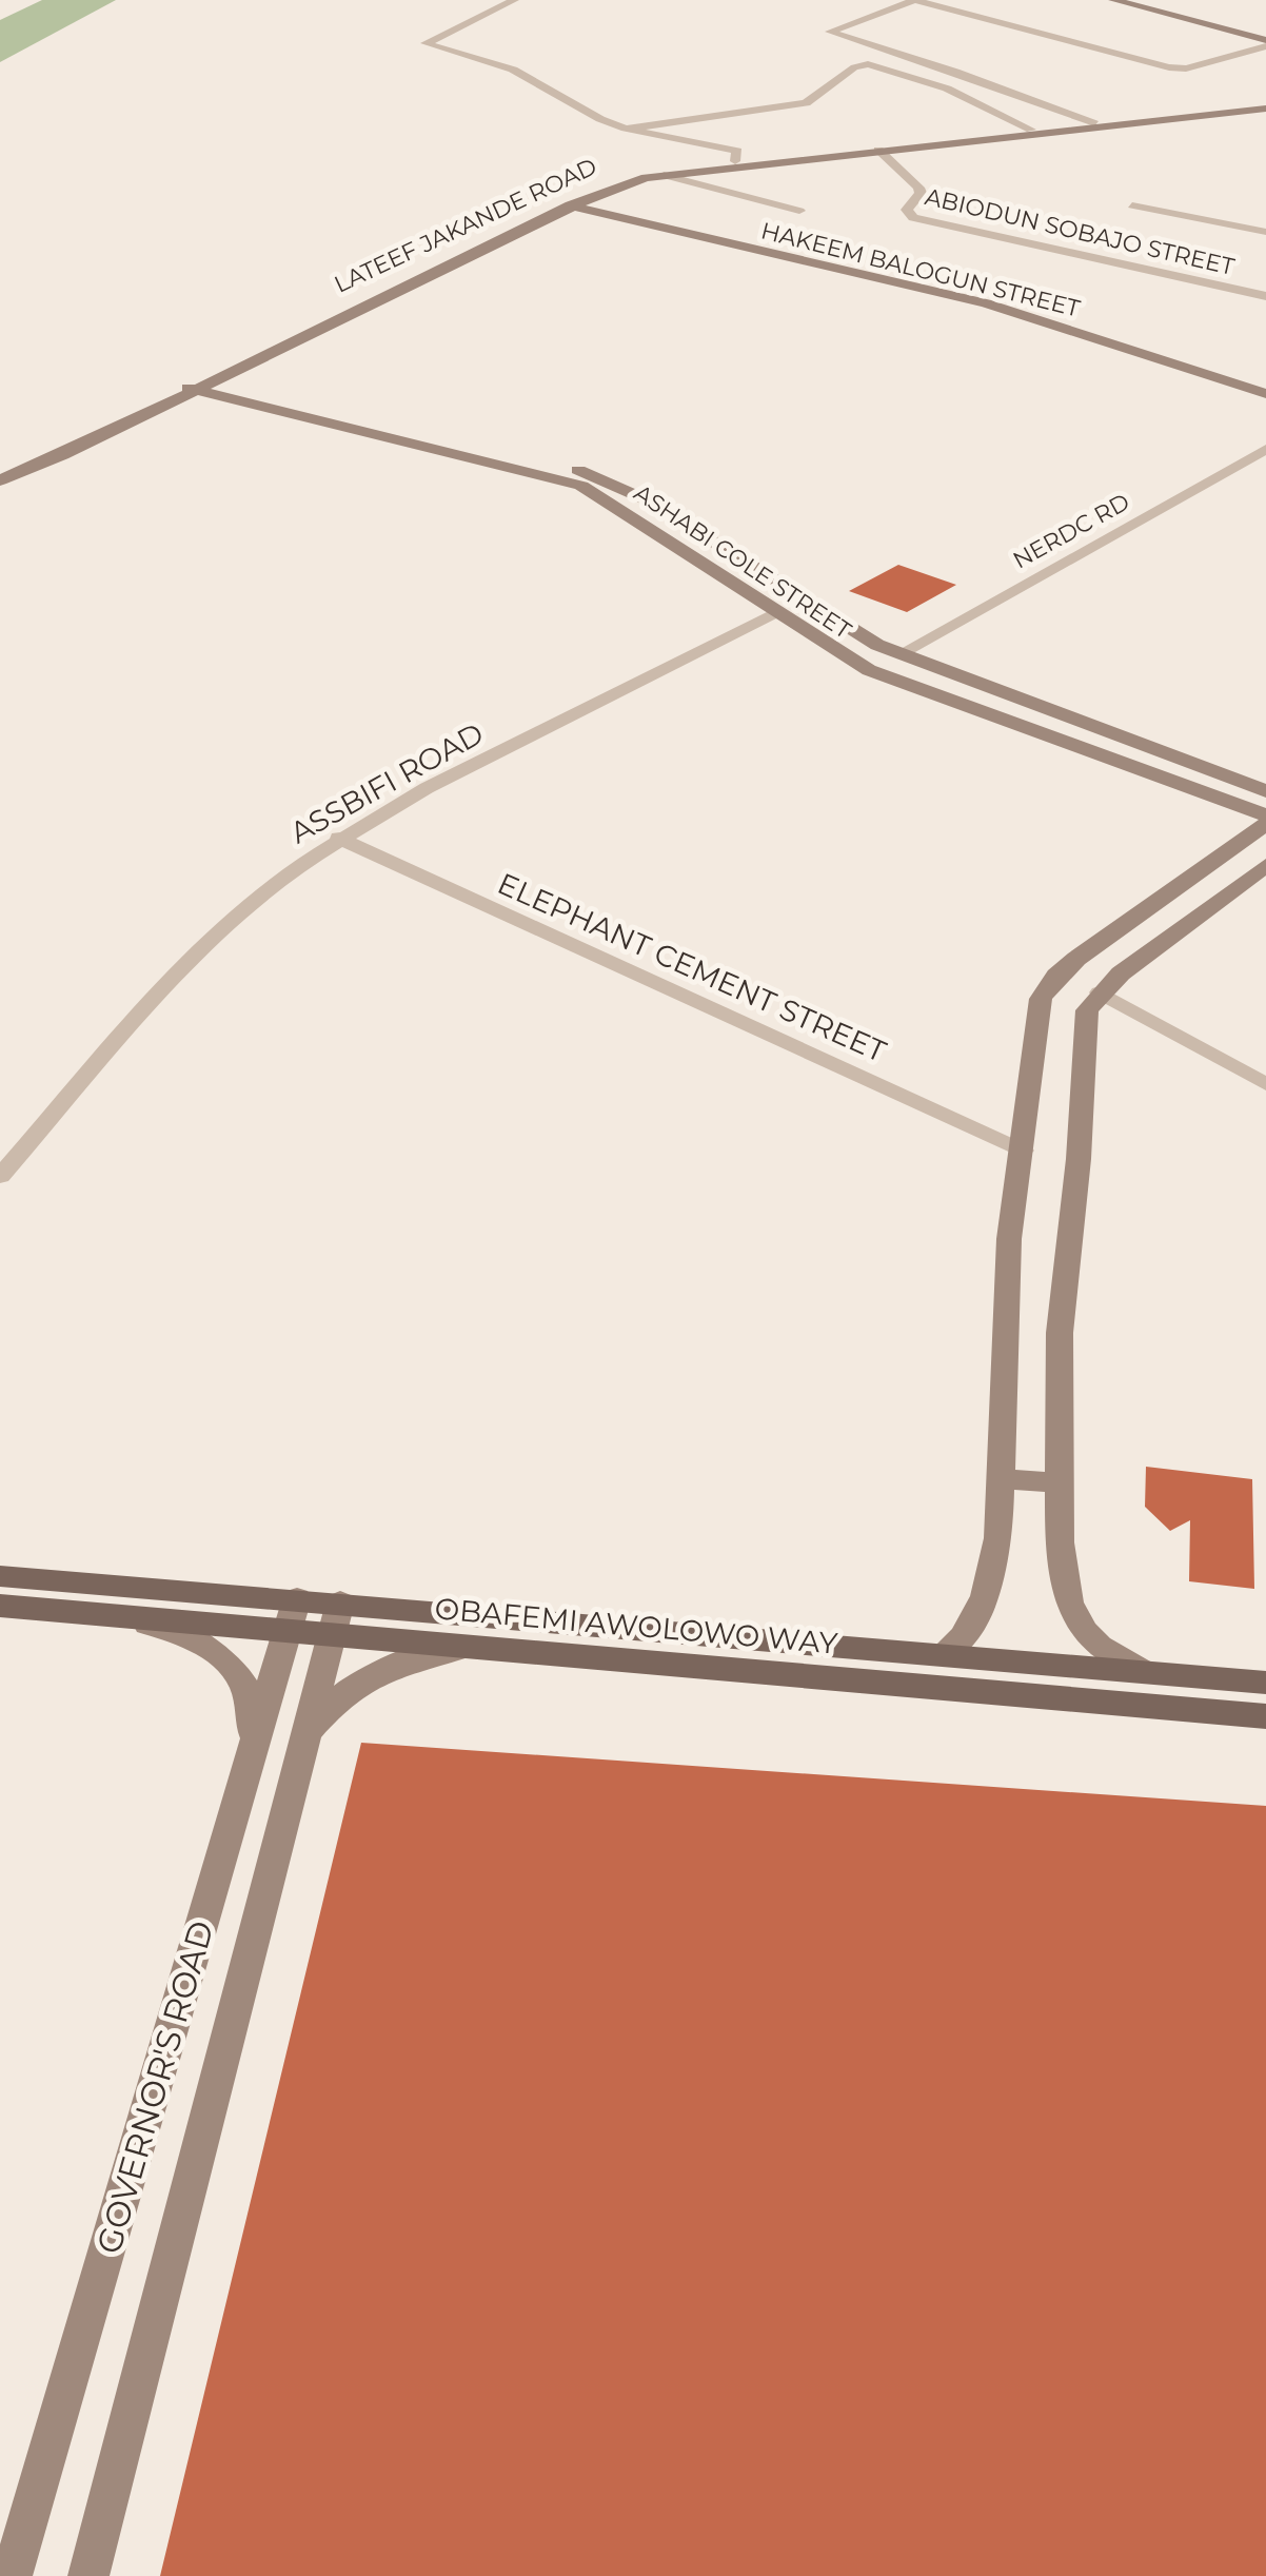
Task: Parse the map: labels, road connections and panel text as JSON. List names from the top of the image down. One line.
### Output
{"streets":{"main road":["OBAFEMI AWOLOWO WAY"],"street":["LATEEF JAKANDE ROAD","ABIODUN SOBAJO STREET","HAKEEM BALOGUN STREET","NERDC RD","ASHABI COLE STREET","ASSBIFI ROAD","ELEPHANT CEMENT STREET","GOVERNOR'S ROAD"]},"crossings":[["LATEEF JAKANDE ROAD","ABIODUN SOBAJO STREET"],["LATEEF JAKANDE ROAD","HAKEEM BALOGUN STREET"],["LATEEF JAKANDE ROAD","ASHABI COLE STREET"],["NERDC RD","ASHABI COLE STREET"],["ASHABI COLE STREET","ASSBIFI ROAD"],["ASSBIFI ROAD","ELEPHANT CEMENT STREET"],["OBAFEMI AWOLOWO WAY","GOVERNOR'S ROAD"]]}
